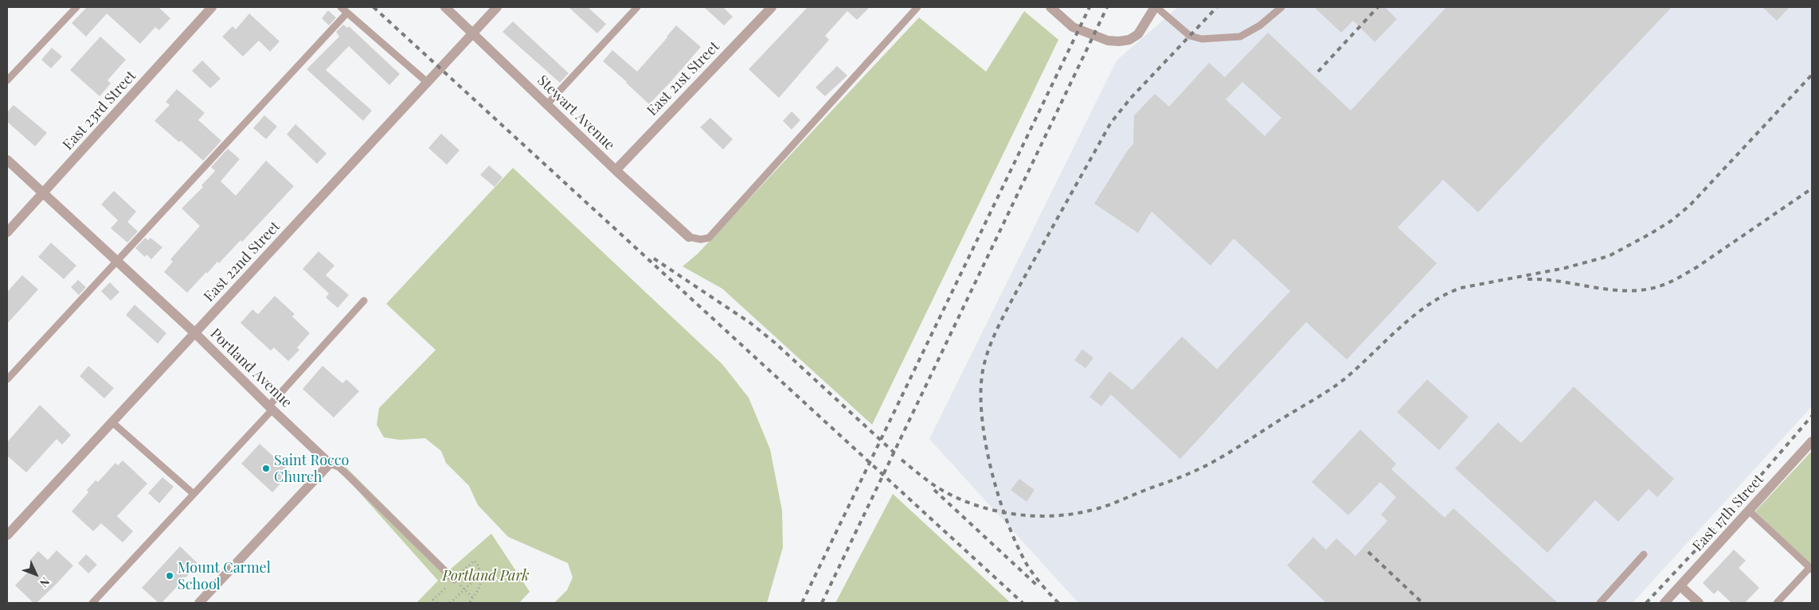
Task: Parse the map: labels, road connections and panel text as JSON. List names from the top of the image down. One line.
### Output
{"streets":{"street":["East 21st Street","East 23rd Street","Stewart Avenue","East 22nd Street","Portland Avenue","East 17th Street"]},"crossings":[["East 21st Street","Stewart Avenue"],["East 23rd Street","Portland Avenue"],["Stewart Avenue","East 22nd Street"],["East 22nd Street","Portland Avenue"]],"parks":["Portland Park"],"places":["Saint Rocco Church","Mount Carmel School"],"north":"bottom right"}
